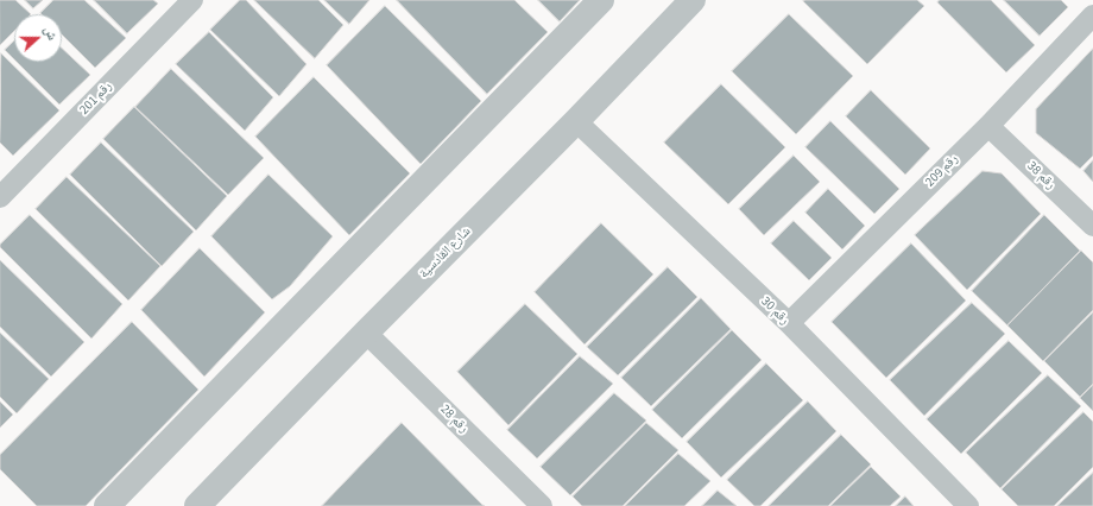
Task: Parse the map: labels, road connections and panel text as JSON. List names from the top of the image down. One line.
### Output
{"streets":{"street":["رقم 201","رقم 209","رقم 38","شارع القادسية","رقم 30","رقم 28"]},"crossings":[["رقم 209","رقم 38"],["رقم 209","رقم 30"],["شارع القادسية","رقم 30"],["شارع القادسية","رقم 28"]],"north":"right"}
